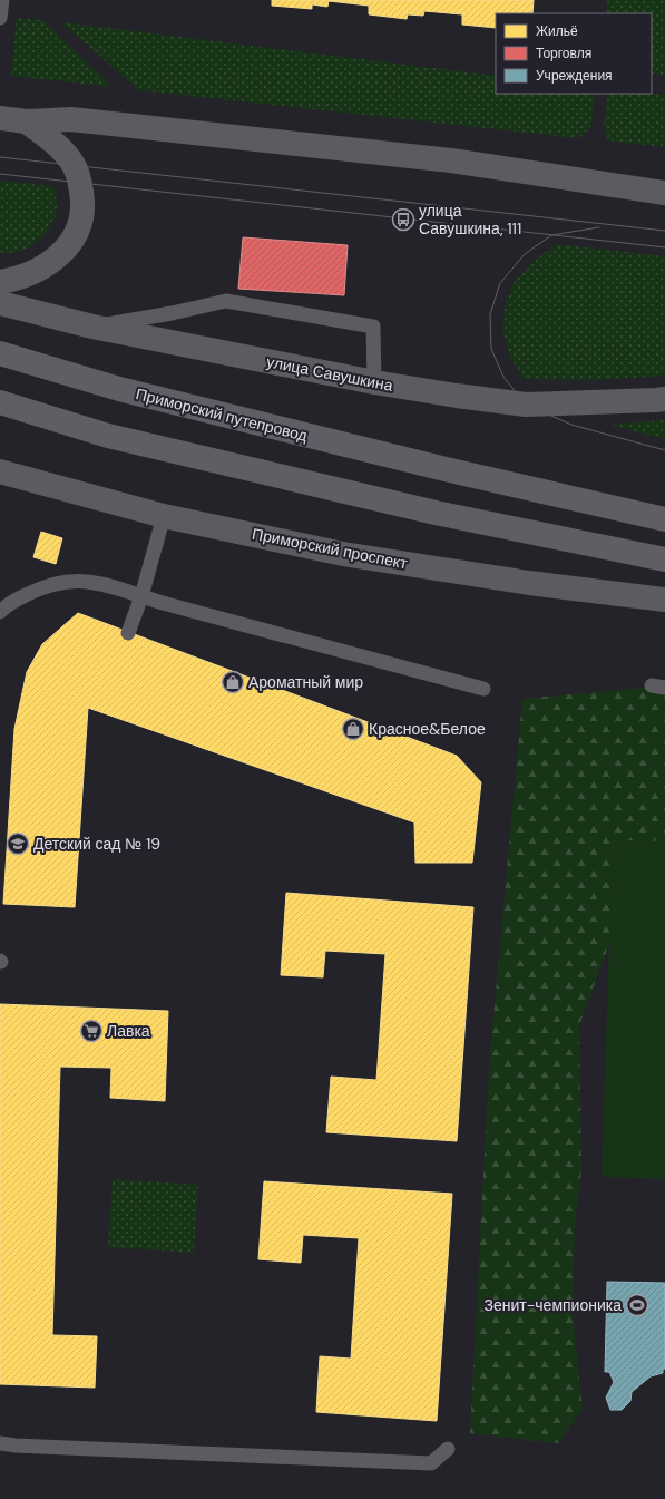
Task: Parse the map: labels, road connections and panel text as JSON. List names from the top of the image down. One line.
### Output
{"streets":{"main road":["улица Савушкина","Приморский путепровод","Приморский проспект"]},"places":{"bus stop":["улица Савушкина, 111"],"shop":["Ароматный мир","Красное&Белое"],"school or university":["Детский сад № 19"],"supermarket":["Лавка"],"sports":["Зенит-чемпионика"]},"legend":["Жильё","Торговля","Учреждения"]}
